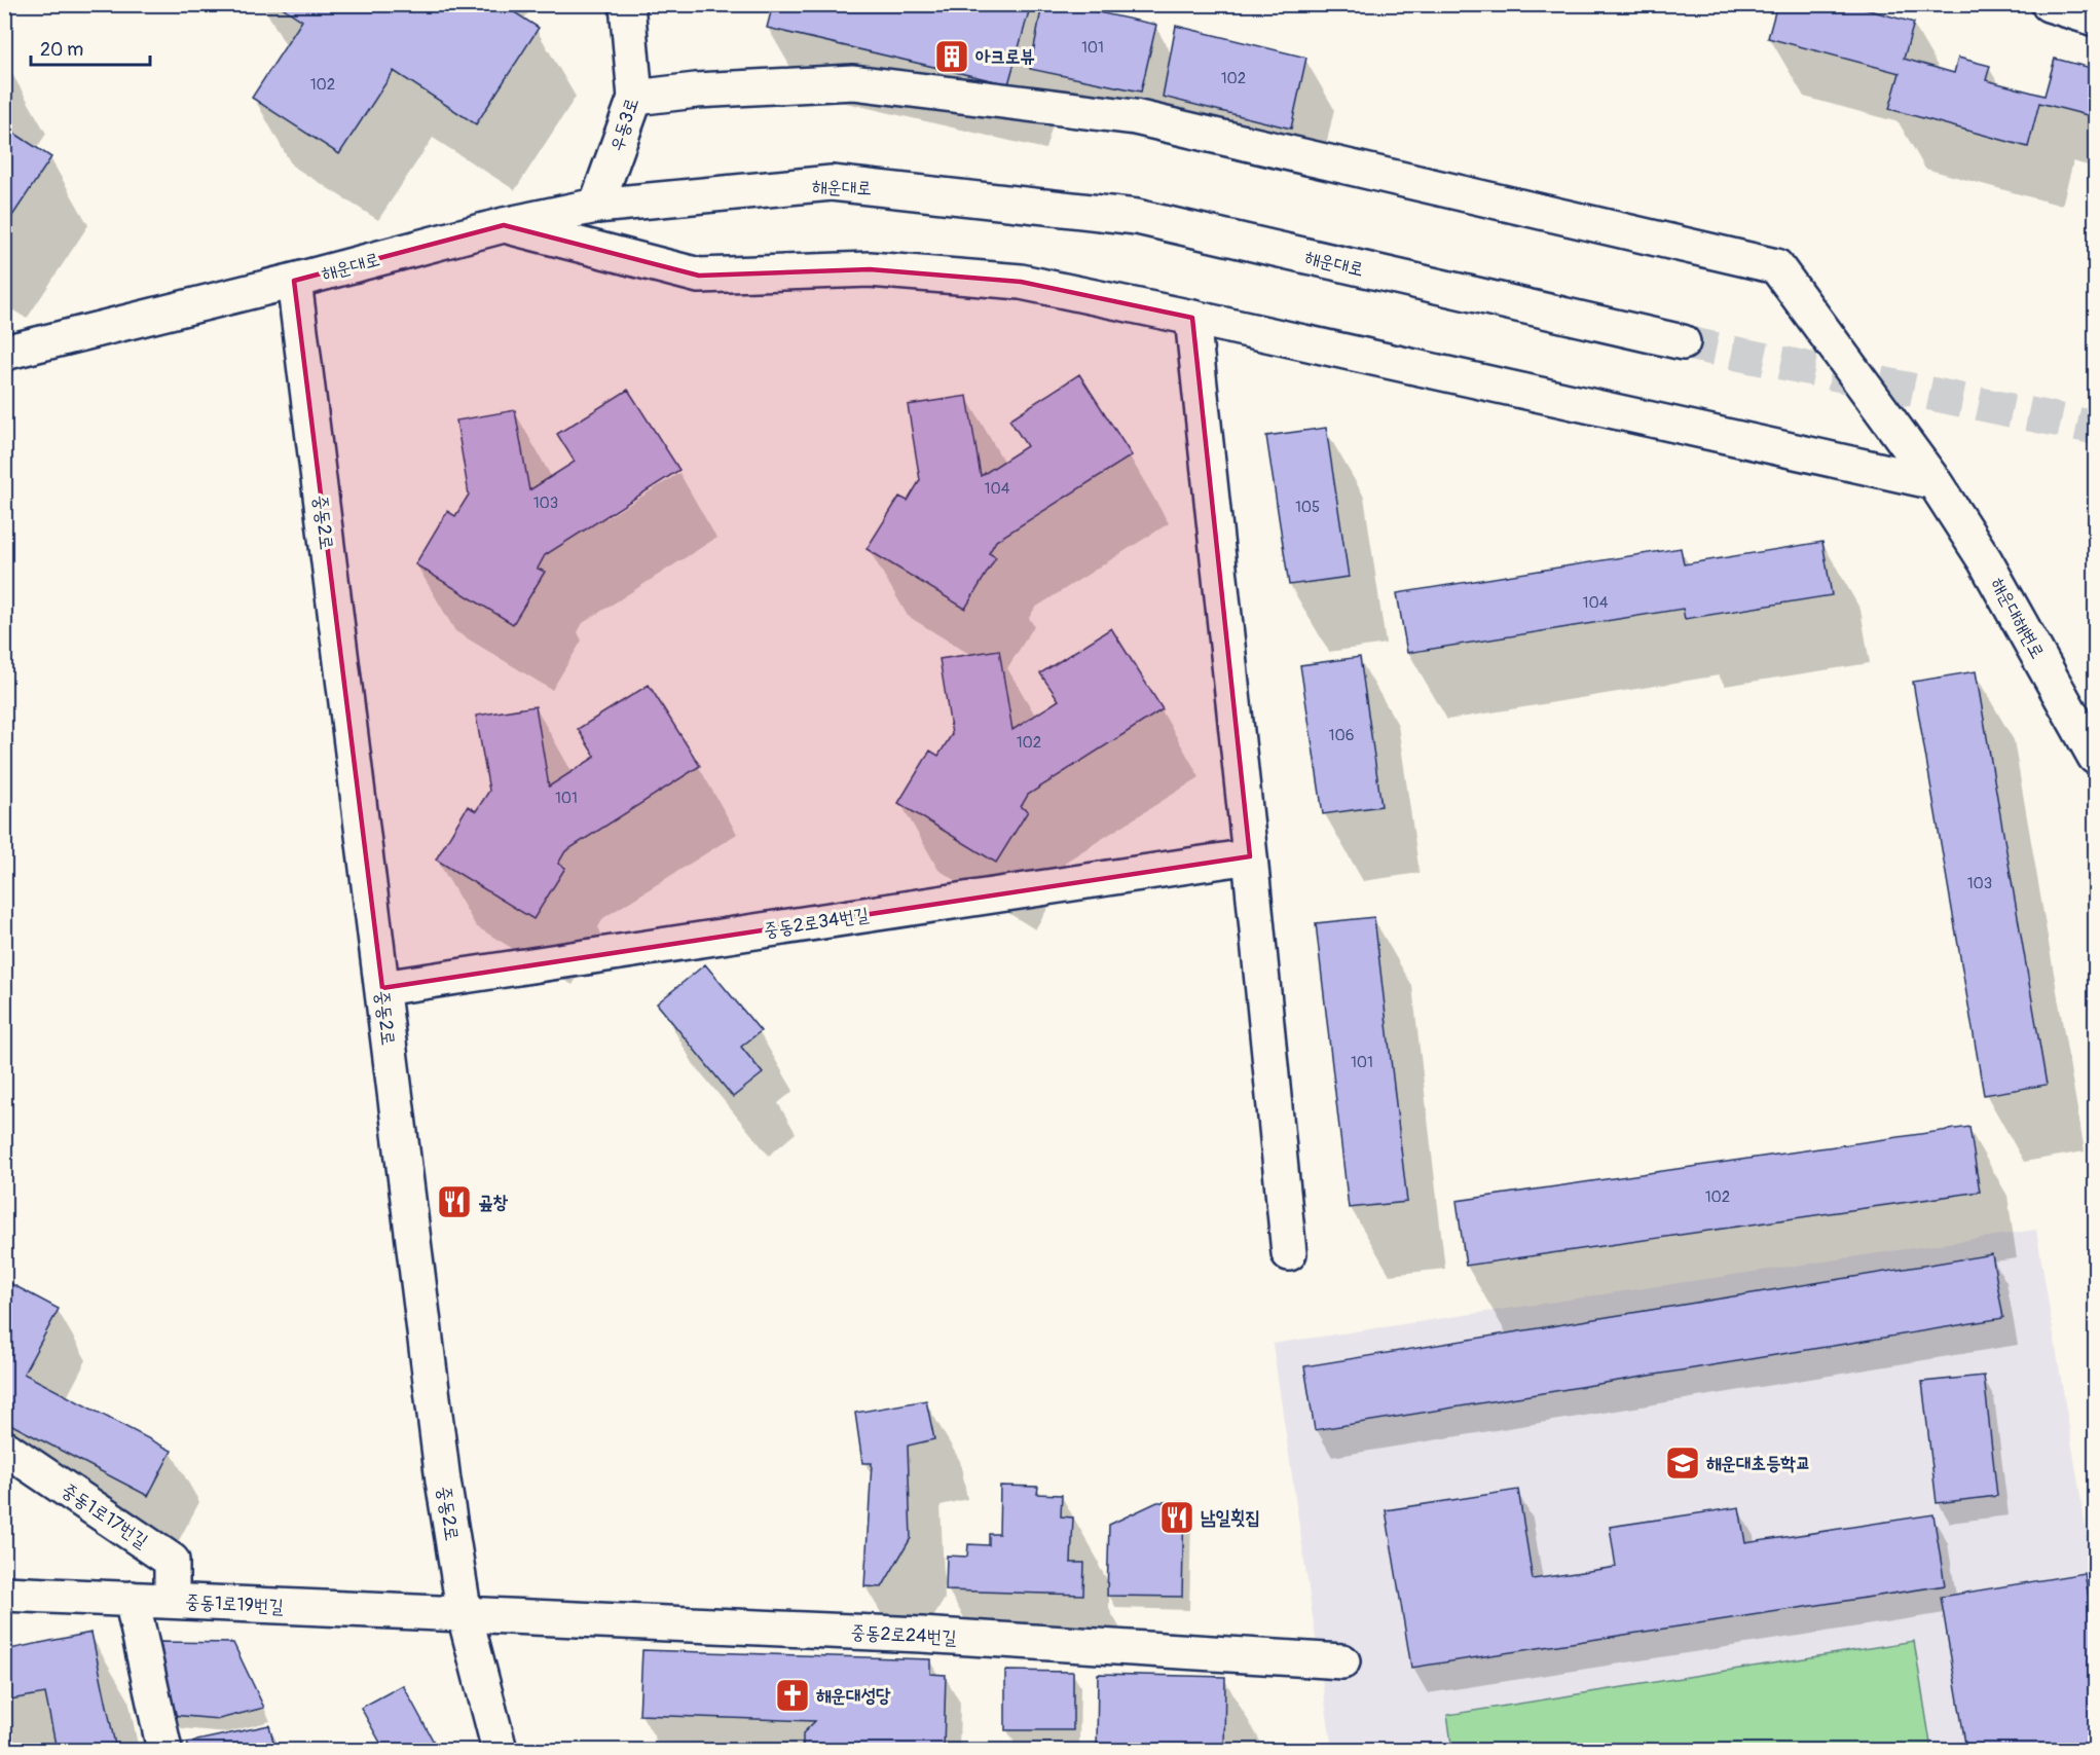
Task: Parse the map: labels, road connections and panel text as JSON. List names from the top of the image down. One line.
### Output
{"streets":{"street":["우동3로","해운대로","중동2로","해운대해변로","중동2로34번길","중동1로17번길","중동1로19번길","중동2로24번길"]},"crossings":[["우동3로","해운대로"],["우동3로","해운대해변로"],["해운대로","중동2로"],["중동2로","중동2로34번길"],["중동2로","중동1로19번길"],["중동2로","중동2로24번길"],["중동1로17번길","중동1로19번길"],["중동1로19번길","중동2로24번길"]],"places":{"building":["아크로뷰"],"restaurant":["곺창","남일횟집"],"school or university":["해운대초등학교"],"church":["해운대성당"]},"house_numbers":["101","102","102","104","103","105","104","106","102","101","103","101","102"],"scale_bar":"20 m"}
